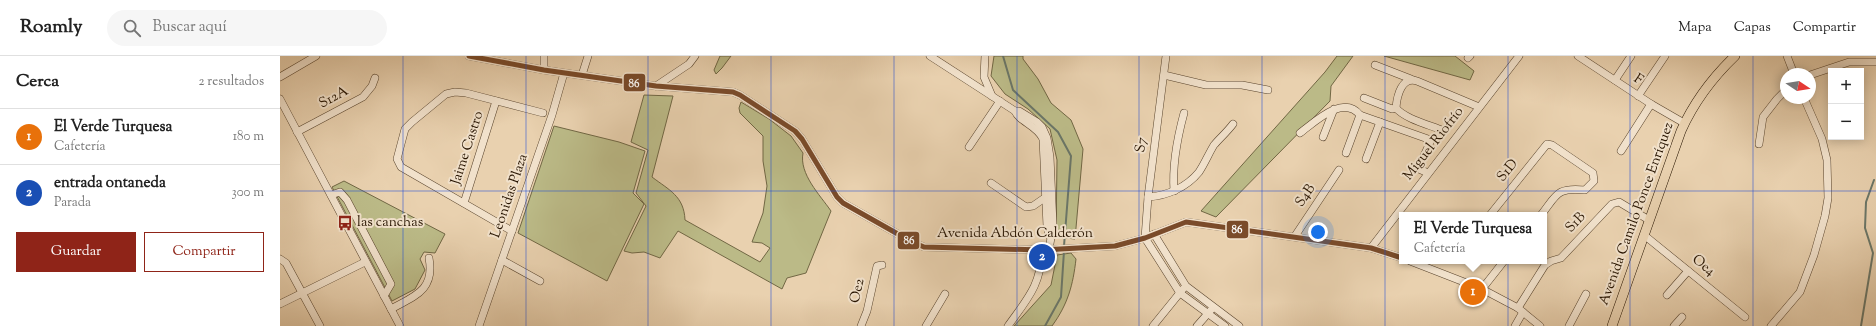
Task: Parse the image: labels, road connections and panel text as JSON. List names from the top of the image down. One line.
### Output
{"streets":{"main road":["Avenida Camilo Ponce Enríquez"],"street":["F","S12A","Miguel Riofrío","S7","Jaime Castro","S1D","Leonidas Plaza","S4B","S1B","Avenida Abdón Calderón","Oe4","Oe2"]},"crossings":[["F","Avenida Camilo Ponce Enríquez"],["Miguel Riofrío","Avenida Abdón Calderón"],["S7","Avenida Abdón Calderón"],["Leonidas Plaza","Avenida Abdón Calderón"],["S4B","Avenida Abdón Calderón"],["Avenida Camilo Ponce Enríquez","S1B"],["Avenida Camilo Ponce Enríquez","Oe4"]],"places":{"bus stop":["las canchas"]},"lines":["transit line 86"],"north":"right","page":{"header":"Roamly","search":"Buscar aquí","nav":["Mapa","Capas","Compartir"],"heading":["Cerca","2 resultados"],"map_buttons":["+","−"],"list":[{"mark":"1","name":"El Verde Turquesa","note":"Cafetería","value":"180 m"},{"mark":"2","name":"entrada ontaneda","note":"Parada","value":"300 m"}],"popup":["El Verde Turquesa","Cafetería"],"buttons":["Guardar","Compartir"],"pins":["2","1"]}}
